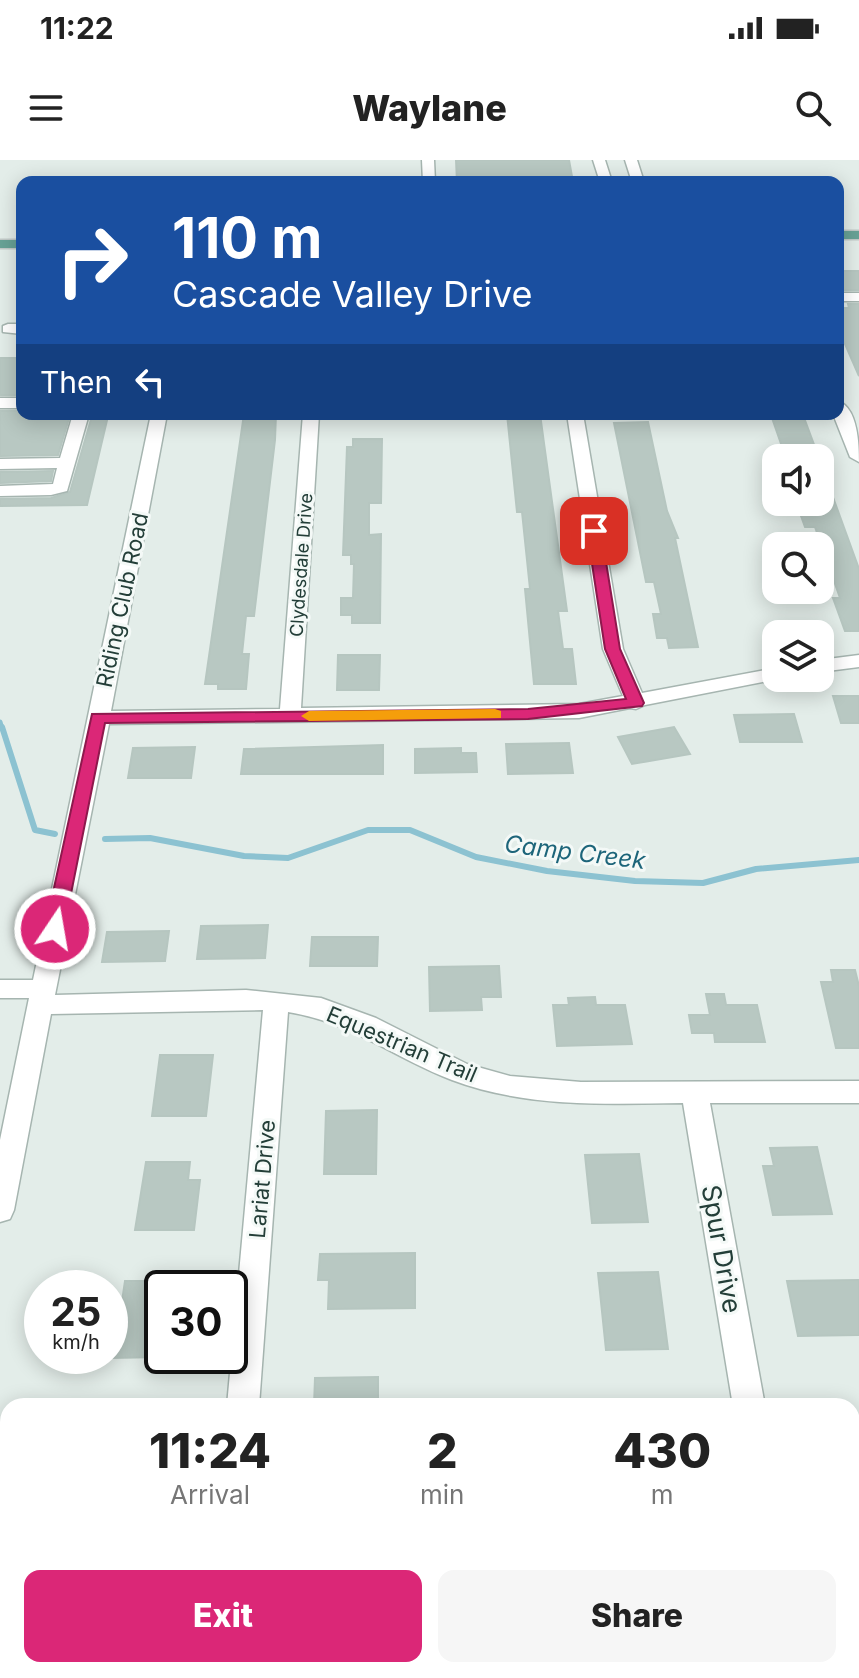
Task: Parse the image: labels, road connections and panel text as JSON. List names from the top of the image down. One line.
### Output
{"streets":{"street":["Clydesdale Drive","Riding Club Road","Equestrian Trail","Lariat Drive","Spur Drive"]},"crossings":[["Riding Club Road","Equestrian Trail"],["Equestrian Trail","Lariat Drive"],["Equestrian Trail","Spur Drive"]],"water":["Camp Creek"],"page":{"status":"11:22","header":"Waylane","turn":["110 m","Cascade Valley Drive"],"then":"Then","speed":"25 km/h","limit":"30","eta":["11:24","Arrival","2","min","430","m"],"buttons":["Exit","Share"]}}
